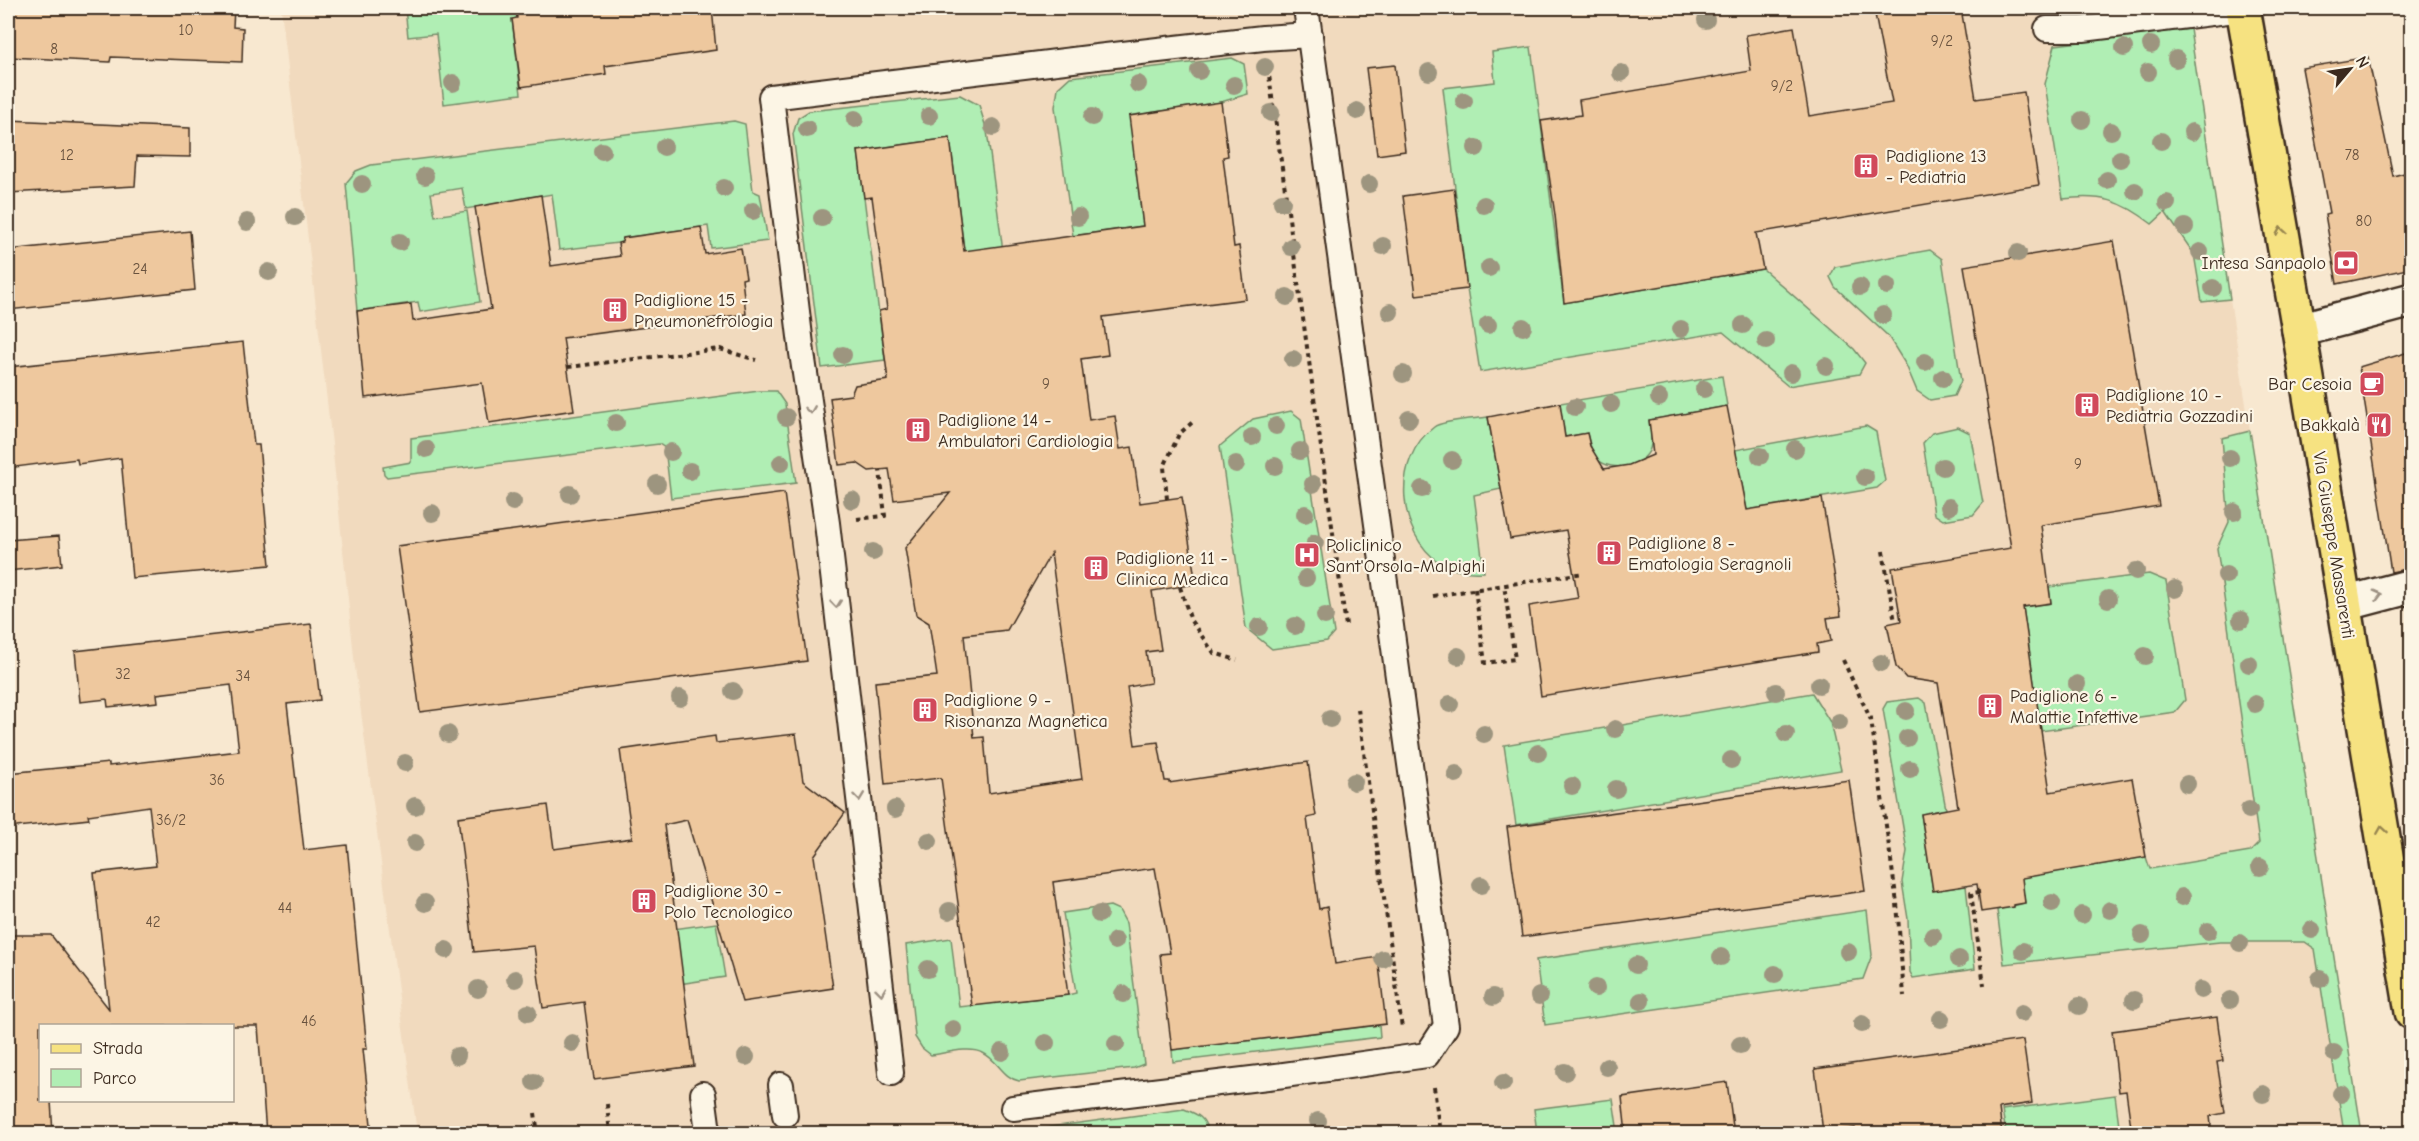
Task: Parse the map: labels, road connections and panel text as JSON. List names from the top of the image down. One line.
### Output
{"streets":{"main road":["Via Giuseppe Massarenti"]},"one_way":["Via Giuseppe Massarenti"],"places":{"building":["Padiglione 13 - Pediatria","Padiglione 15 - Pneumonefrologia","Padiglione 10 - Pediatria Gozzadini","Padiglione 14 - Ambulatori Cardiologia","Padiglione 8 - Ematologia Seragnoli","Padiglione 11 - Clinica Medica","Padiglione 6 - Malattie Infettive","Padiglione 9 - Risonanza Magnetica","Padiglione 30 - Polo Tecnologico"],"bank":["Intesa Sanpaolo"],"cafe":["Bar Cesoia"],"restaurant":["Bakkalà"],"hospital":["Policlinico Sant'Orsola-Malpighi"]},"house_numbers":["10","9/2","8","9/2","12","78","80","24","9","9","32","34","36","36/2","44","42","46"],"legend":["Strada","Parco"],"north":"top right"}
